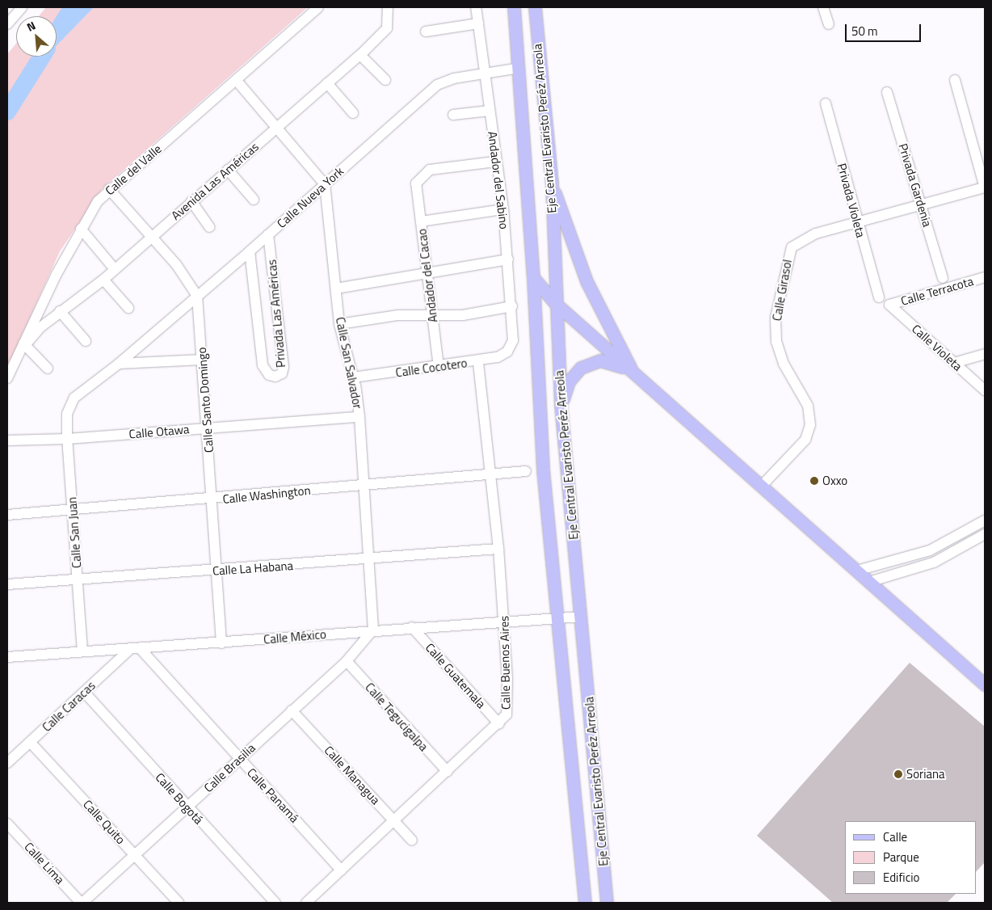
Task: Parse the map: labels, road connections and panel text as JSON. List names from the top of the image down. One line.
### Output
{"streets":{"main road":["Eje Central Evaristo Peréz Arreola"],"street":["Calle del Valle","Andador del Sabino","Avenida Las Américas","Privada Gardenia","Calle Nueva York","Privada Violeta","Andador del Cacao","Calle Girasol","Calle Terracota","Privada Las Américas","Calle Violeta","Calle San Salvador","Calle Cocotero","Calle Santo Domingo","Calle Otawa","Calle Washington","Calle San Juan","Calle La Habana","Calle México","Calle Buenos Aires","Calle Guatemala","Calle Caracas","Calle Tegucigalpa","Calle Brasilia","Calle Managua","Calle Panamá","Calle Bogotá","Calle Quito","Calle Lima"]},"crossings":[["Eje Central Evaristo Peréz Arreola","Calle Nueva York"],["Eje Central Evaristo Peréz Arreola","Calle México"],["Calle del Valle","Avenida Las Américas"],["Andador del Sabino","Calle Nueva York"],["Andador del Sabino","Andador del Cacao"],["Andador del Sabino","Calle Cocotero"],["Privada Gardenia","Calle Girasol"],["Calle Nueva York","Privada Las Américas"],["Calle Nueva York","Calle San Salvador"],["Calle Nueva York","Calle Santo Domingo"],["Calle Nueva York","Calle San Juan"],["Privada Violeta","Calle Girasol"],["Andador del Cacao","Calle Cocotero"],["Calle Terracota","Calle Violeta"],["Calle San Salvador","Calle Cocotero"],["Calle San Salvador","Calle Otawa"],["Calle San Salvador","Calle Washington"],["Calle San Salvador","Calle La Habana"],["Calle San Salvador","Calle México"],["Calle San Salvador","Calle Brasilia"],["Calle Cocotero","Calle Buenos Aires"],["Calle Santo Domingo","Calle Otawa"],["Calle Santo Domingo","Calle Washington"],["Calle Santo Domingo","Calle La Habana"],["Calle Santo Domingo","Calle México"],["Calle Otawa","Calle San Juan"],["Calle Washington","Calle San Juan"],["Calle Washington","Calle Buenos Aires"],["Calle San Juan","Calle La Habana"],["Calle San Juan","Calle México"],["Calle La Habana","Calle Buenos Aires"],["Calle México","Calle Buenos Aires"],["Calle México","Calle Guatemala"],["Calle México","Calle Caracas"],["Calle México","Calle Brasilia"],["Calle México","Calle Panamá"],["Calle Buenos Aires","Calle Guatemala"],["Calle Buenos Aires","Calle Tegucigalpa"],["Calle Buenos Aires","Calle Managua"],["Calle Buenos Aires","Calle Panamá"],["Calle Caracas","Calle Panamá"],["Calle Caracas","Calle Bogotá"],["Calle Caracas","Calle Quito"],["Calle Tegucigalpa","Calle Brasilia"],["Calle Brasilia","Calle Managua"],["Calle Brasilia","Calle Panamá"],["Calle Brasilia","Calle Bogotá"],["Calle Brasilia","Calle Quito"],["Calle Brasilia","Calle Lima"]],"places":["Oxxo","Soriana"],"legend":["Calle","Parque","Edificio"],"scale_bar":"50 m","north":"top left"}
